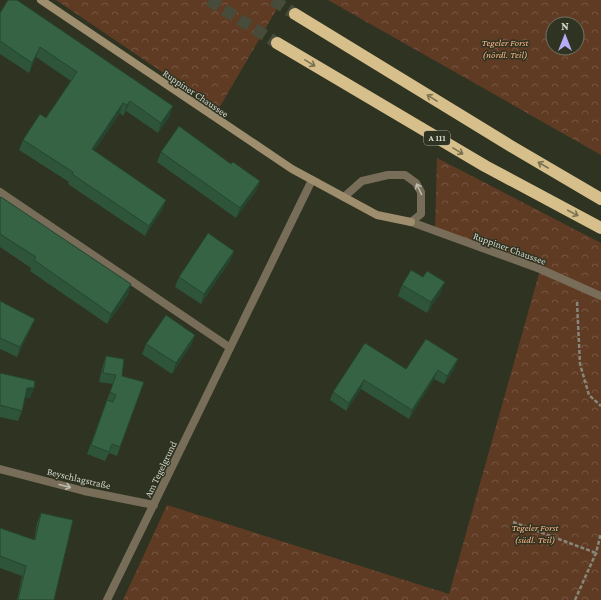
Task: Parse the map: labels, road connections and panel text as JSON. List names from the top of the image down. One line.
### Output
{"streets":{"highway":["A 111"],"street":["Ruppiner Chaussee","Am Tegelgrund","Beyschlagstraße"]},"crossings":[["Ruppiner Chaussee","Am Tegelgrund"],["Am Tegelgrund","Beyschlagstraße"]],"one_way":["Beyschlagstraße"],"parks":["Tegeler Forst (nördl. Teil)","Tegeler Forst (südl. Teil)"],"north":"top"}
